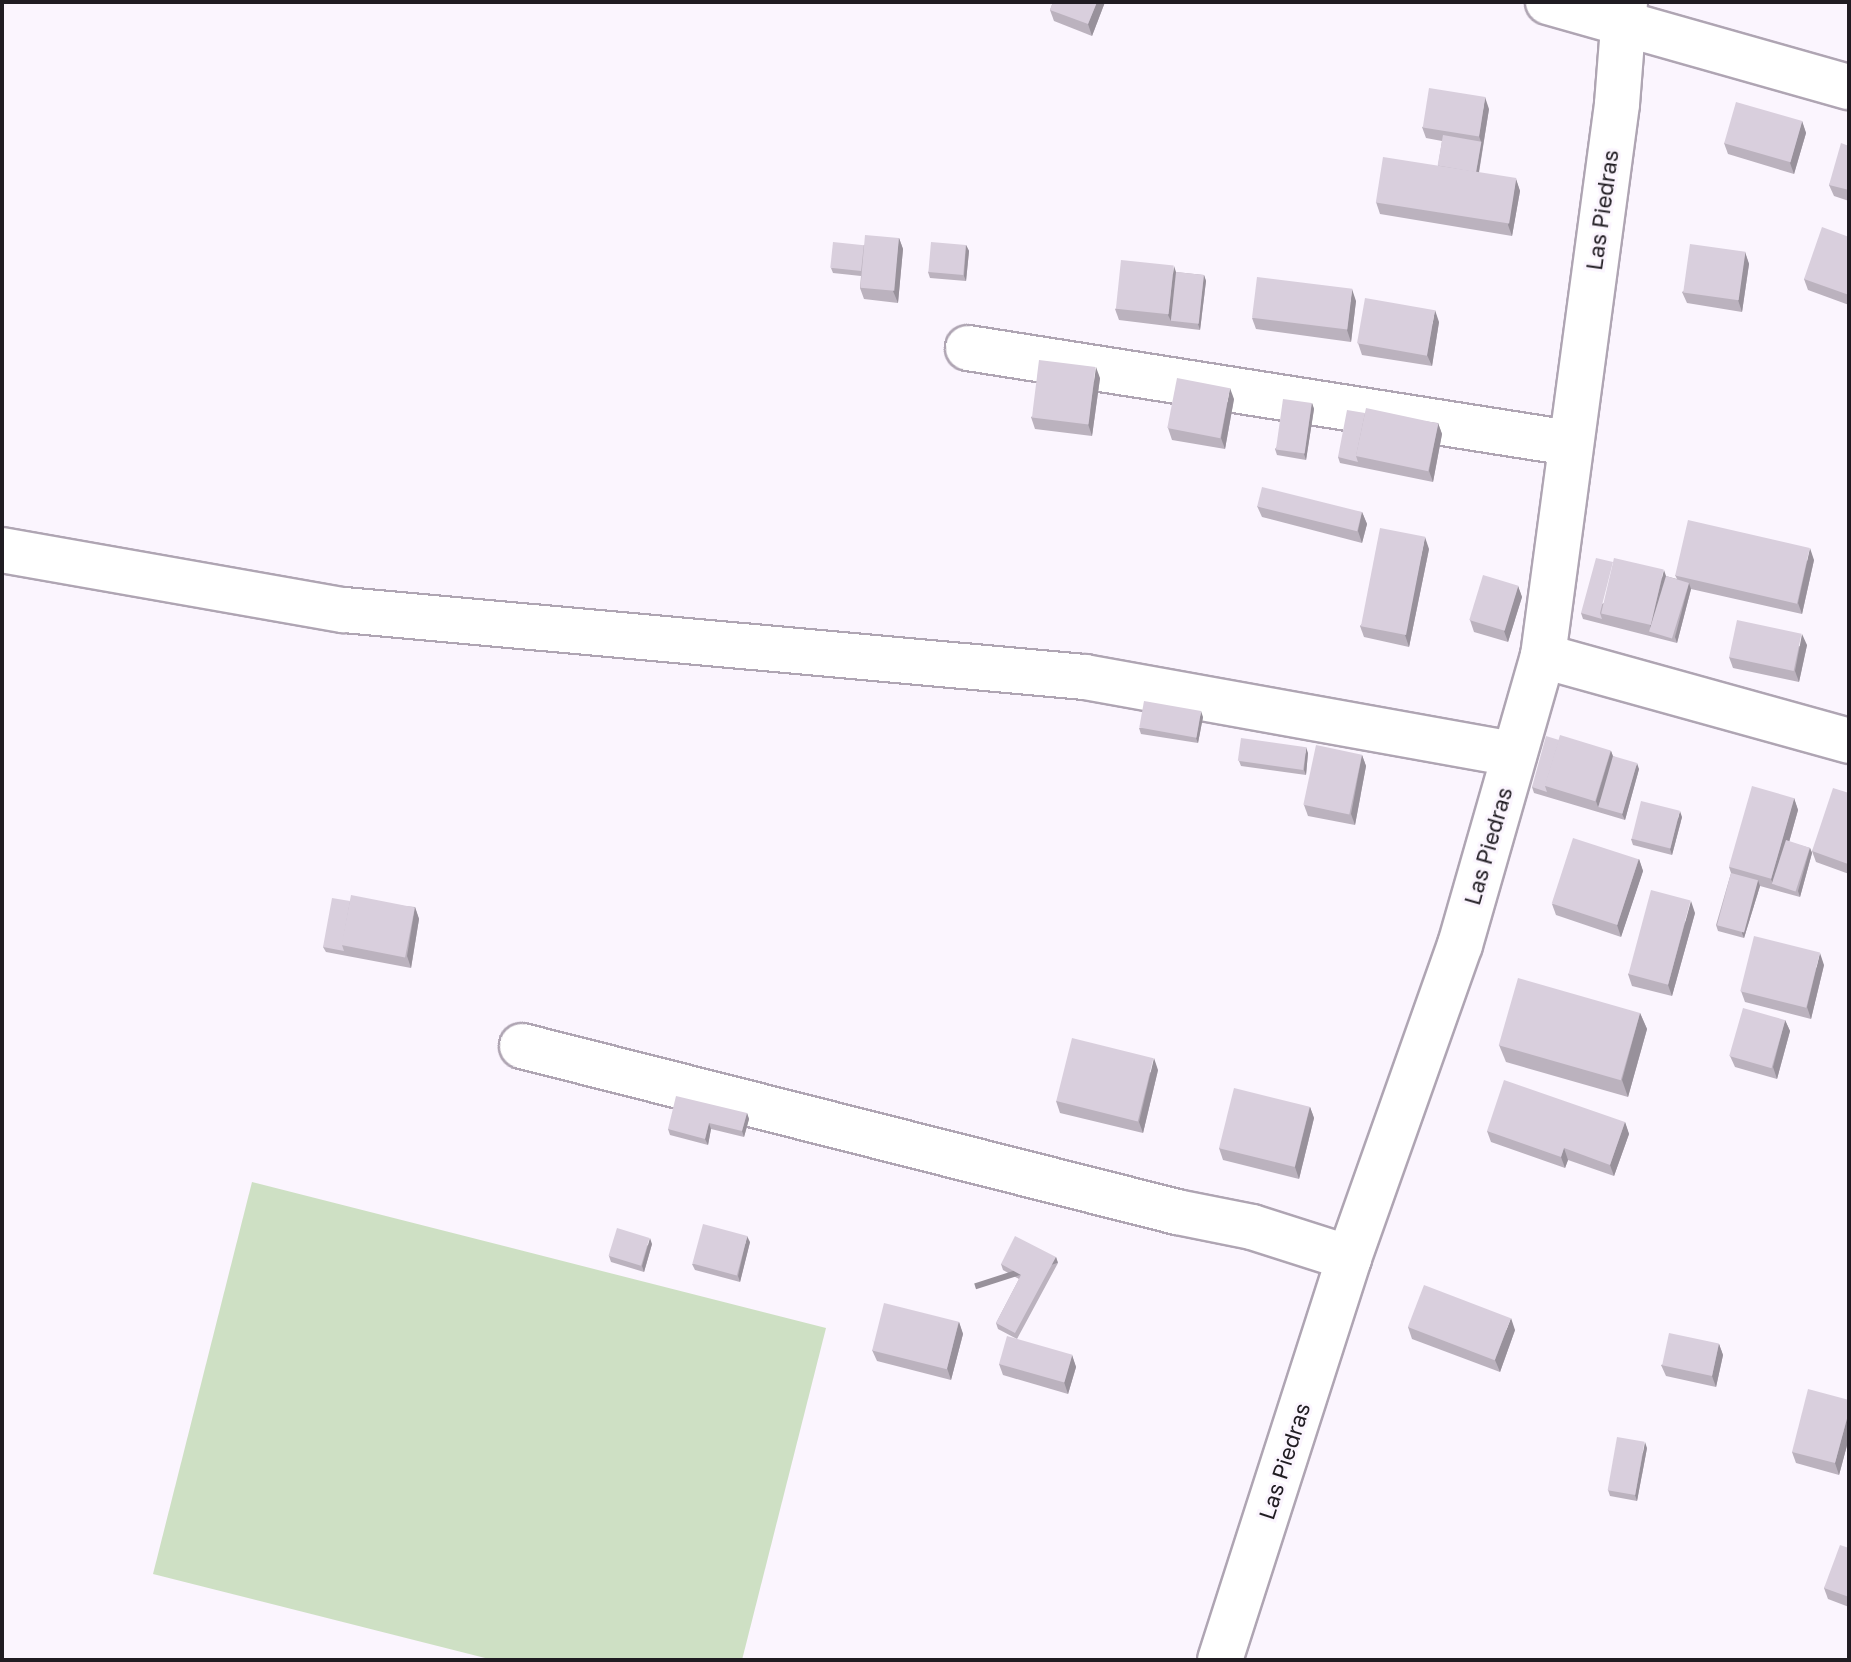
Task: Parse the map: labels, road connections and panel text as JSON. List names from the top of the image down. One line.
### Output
{"streets":{"street":["Las Piedras"]}}
